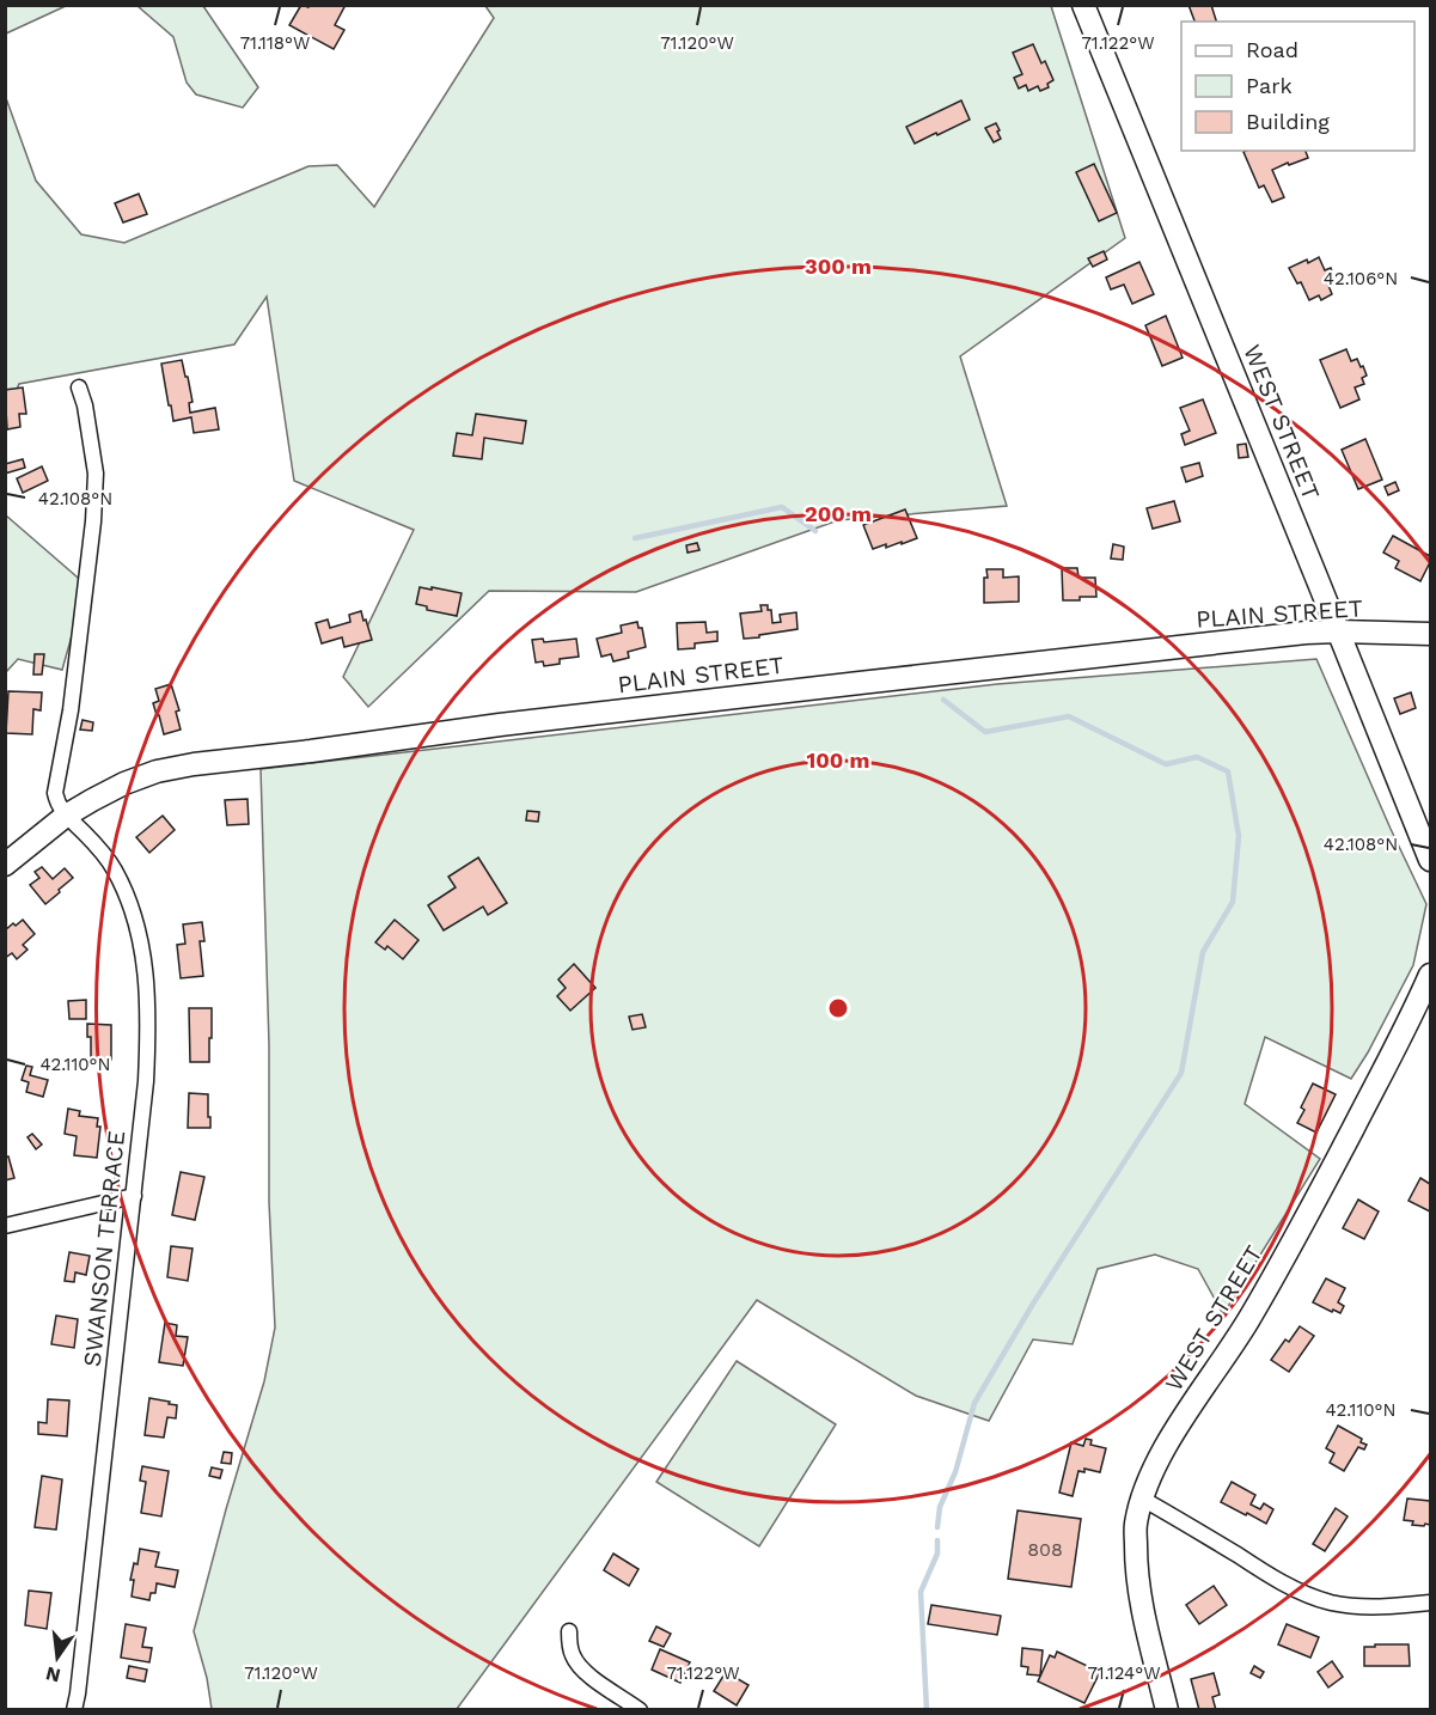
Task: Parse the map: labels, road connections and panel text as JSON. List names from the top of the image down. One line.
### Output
{"streets":{"street":["WEST STREET","PLAIN STREET","SWANSON TERRACE"]},"crossings":[["WEST STREET","PLAIN STREET"],["PLAIN STREET","SWANSON TERRACE"]],"house_numbers":["808"],"legend":["Road","Park","Building"],"north":"bottom","coordinates":["71.118°W","71.120°W","71.122°W","42.106°N","42.108°N","42.110°N","71.124°W"],"rings":["300 m","200 m","100 m"]}
